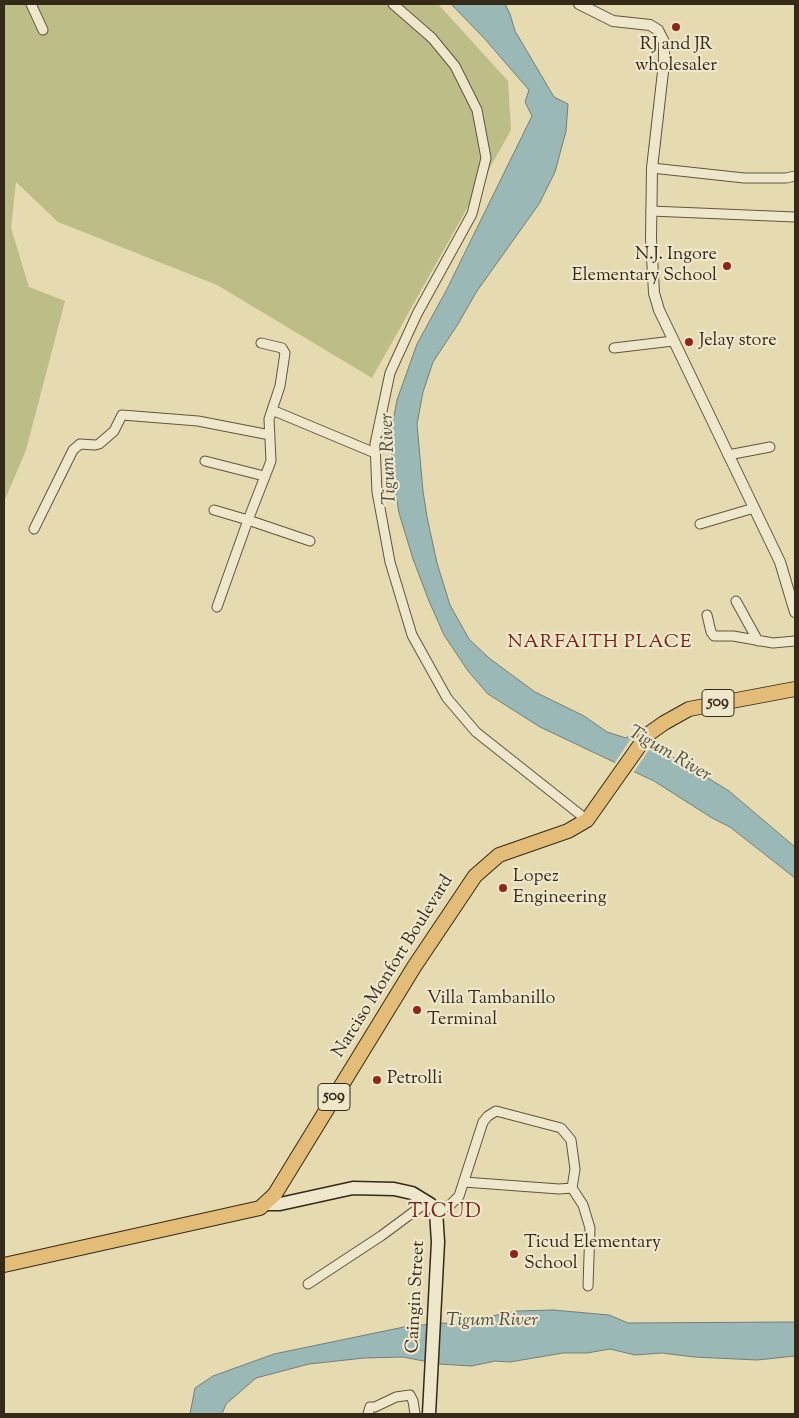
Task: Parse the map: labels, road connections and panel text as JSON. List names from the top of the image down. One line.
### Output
{"streets":{"main road":["509","Narciso Monfort Boulevard","Caingin Street"]},"districts":["NARFAITH PLACE","TICUD"],"water":["Tigum River"],"places":["RJ and JR wholesaler","N.J. Ingore Elementary School","Jelay store","Lopez Engineering","Villa Tambanillo Terminal","Petrolli","Ticud Elementary School"]}
